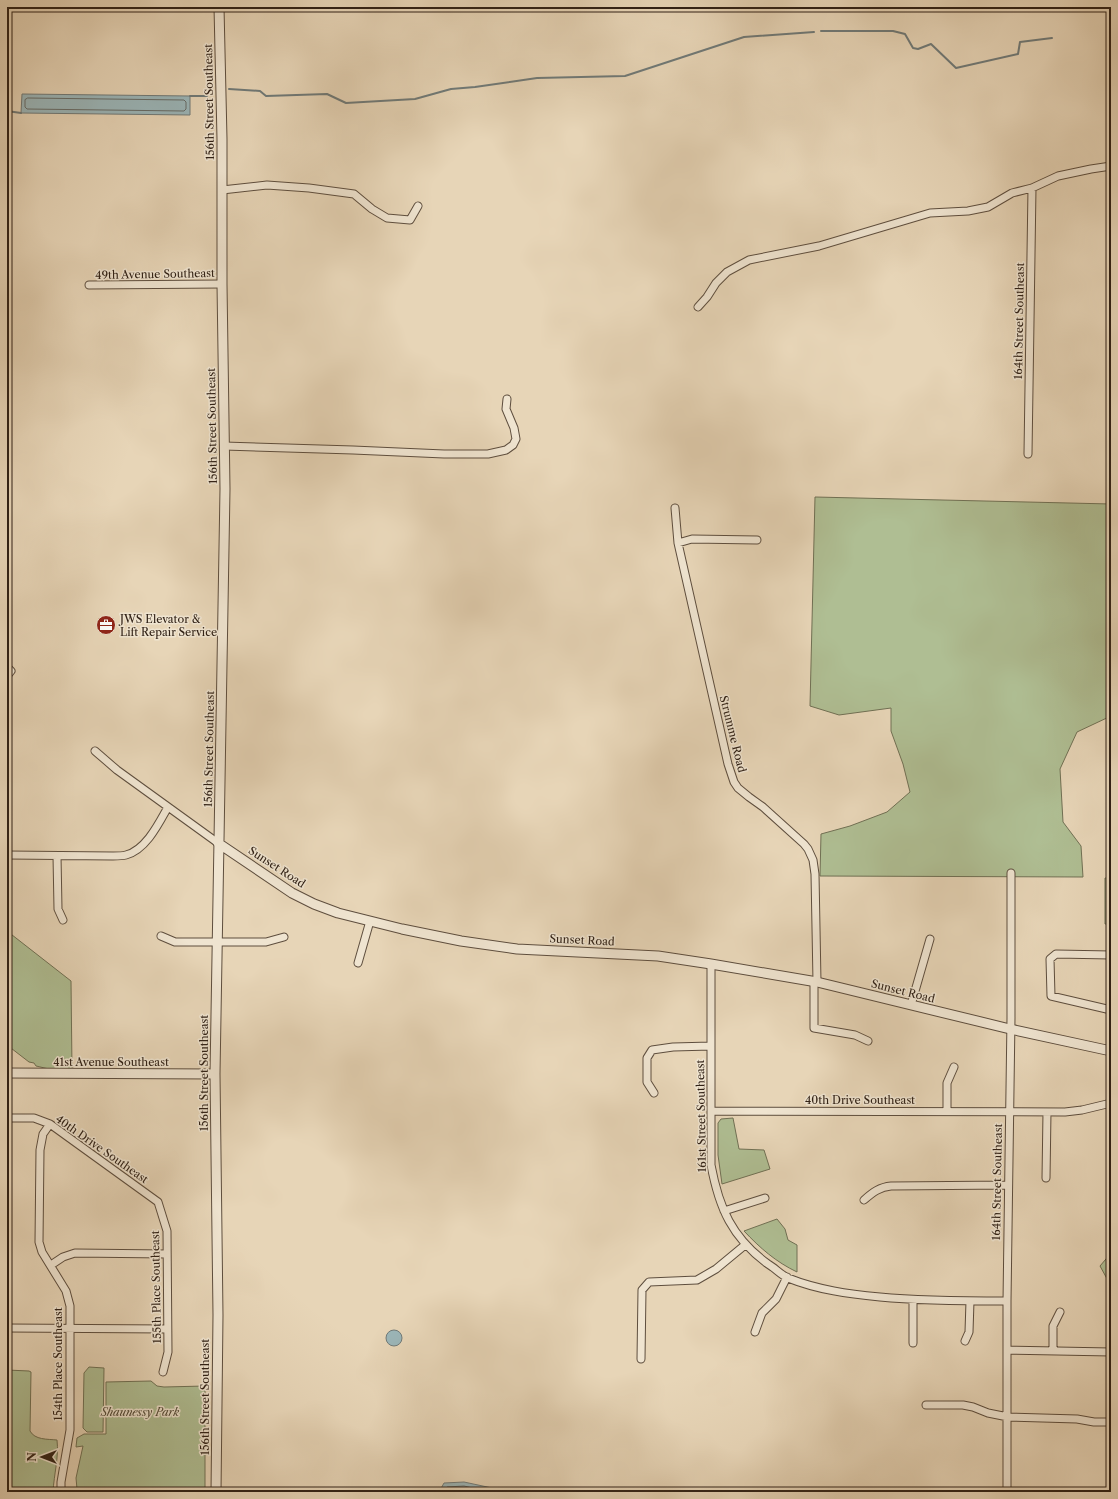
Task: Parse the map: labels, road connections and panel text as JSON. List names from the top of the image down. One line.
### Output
{"streets":{"street":["156th Street Southeast","49th Avenue Southeast","164th Street Southeast","Strumme Road","Sunset Road","41st Avenue Southeast","40th Drive Southeast","161st Street Southeast","155th Place Southeast","154th Place Southeast"]},"crossings":[["156th Street Southeast","49th Avenue Southeast"],["156th Street Southeast","Sunset Road"],["156th Street Southeast","41st Avenue Southeast"],["164th Street Southeast","Sunset Road"],["164th Street Southeast","40th Drive Southeast"],["164th Street Southeast","161st Street Southeast"],["Strumme Road","Sunset Road"],["Sunset Road","161st Street Southeast"],["40th Drive Southeast","161st Street Southeast"],["40th Drive Southeast","155th Place Southeast"],["40th Drive Southeast","154th Place Southeast"]],"parks":["Shaunessy Park"],"places":{"office":["JWS Elevator & Lift Repair Service"]},"north":"left"}
